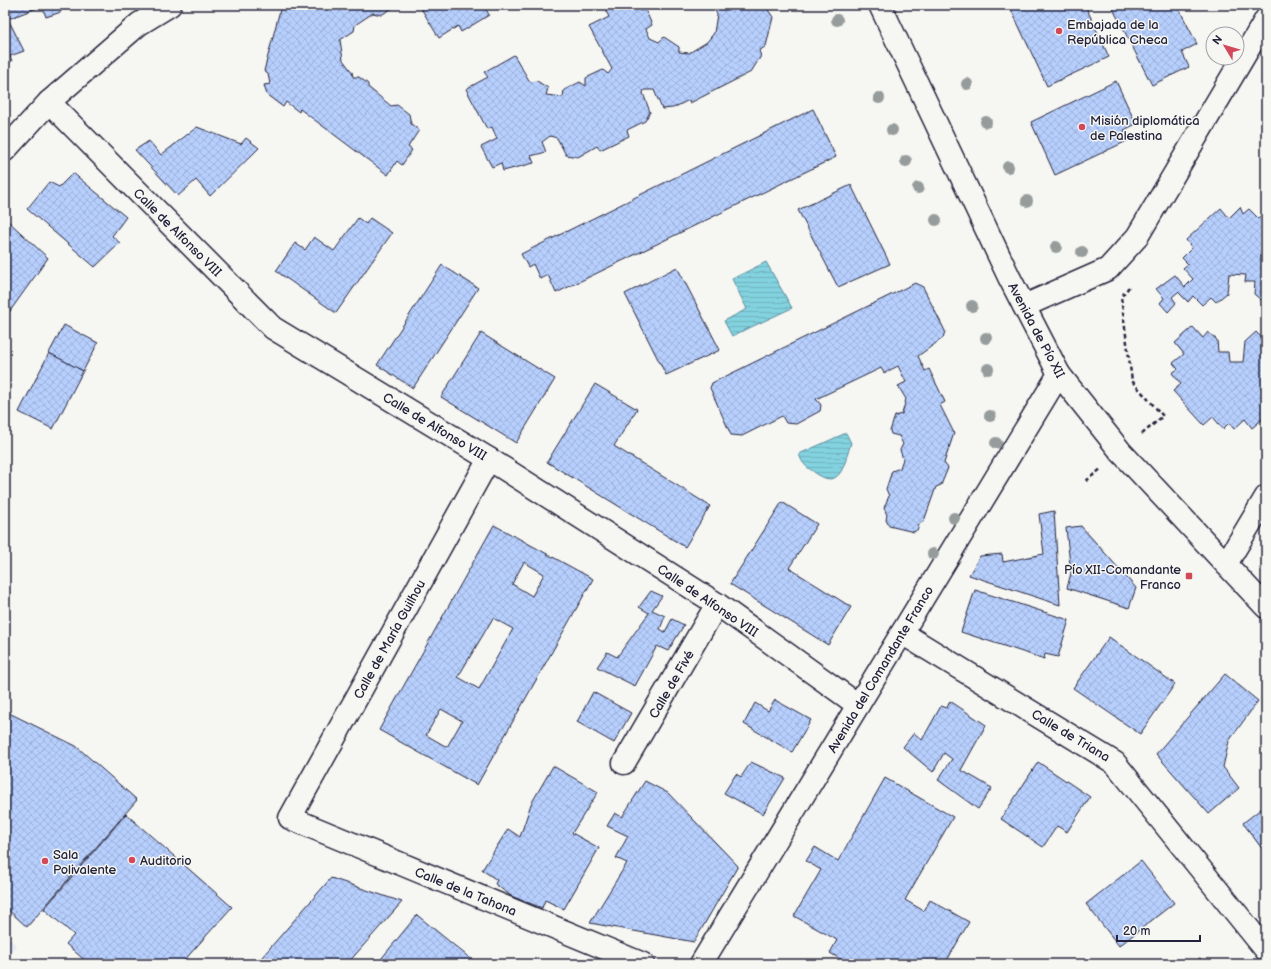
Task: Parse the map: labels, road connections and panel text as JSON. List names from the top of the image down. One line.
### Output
{"streets":{"street":["Calle de Alfonso VIII","Avenida de Pío XII","Calle de María Guilhou","Avenida del Comandante Franco","Calle de Fivé","Calle de Triana","Calle de la Tahona"]},"crossings":[["Calle de Alfonso VIII","Calle de María Guilhou"],["Calle de Alfonso VIII","Avenida del Comandante Franco"],["Calle de Alfonso VIII","Calle de Fivé"],["Avenida de Pío XII","Avenida del Comandante Franco"],["Calle de María Guilhou","Calle de la Tahona"],["Avenida del Comandante Franco","Calle de Triana"]],"places":{"other":["Embajada de la República Checa","Misión diplomática de Palestina","Auditorio","Sala Polivalente"],"transit":["Pío XII-Comandante Franco"]},"scale_bar":"20 m","north":"top left"}
